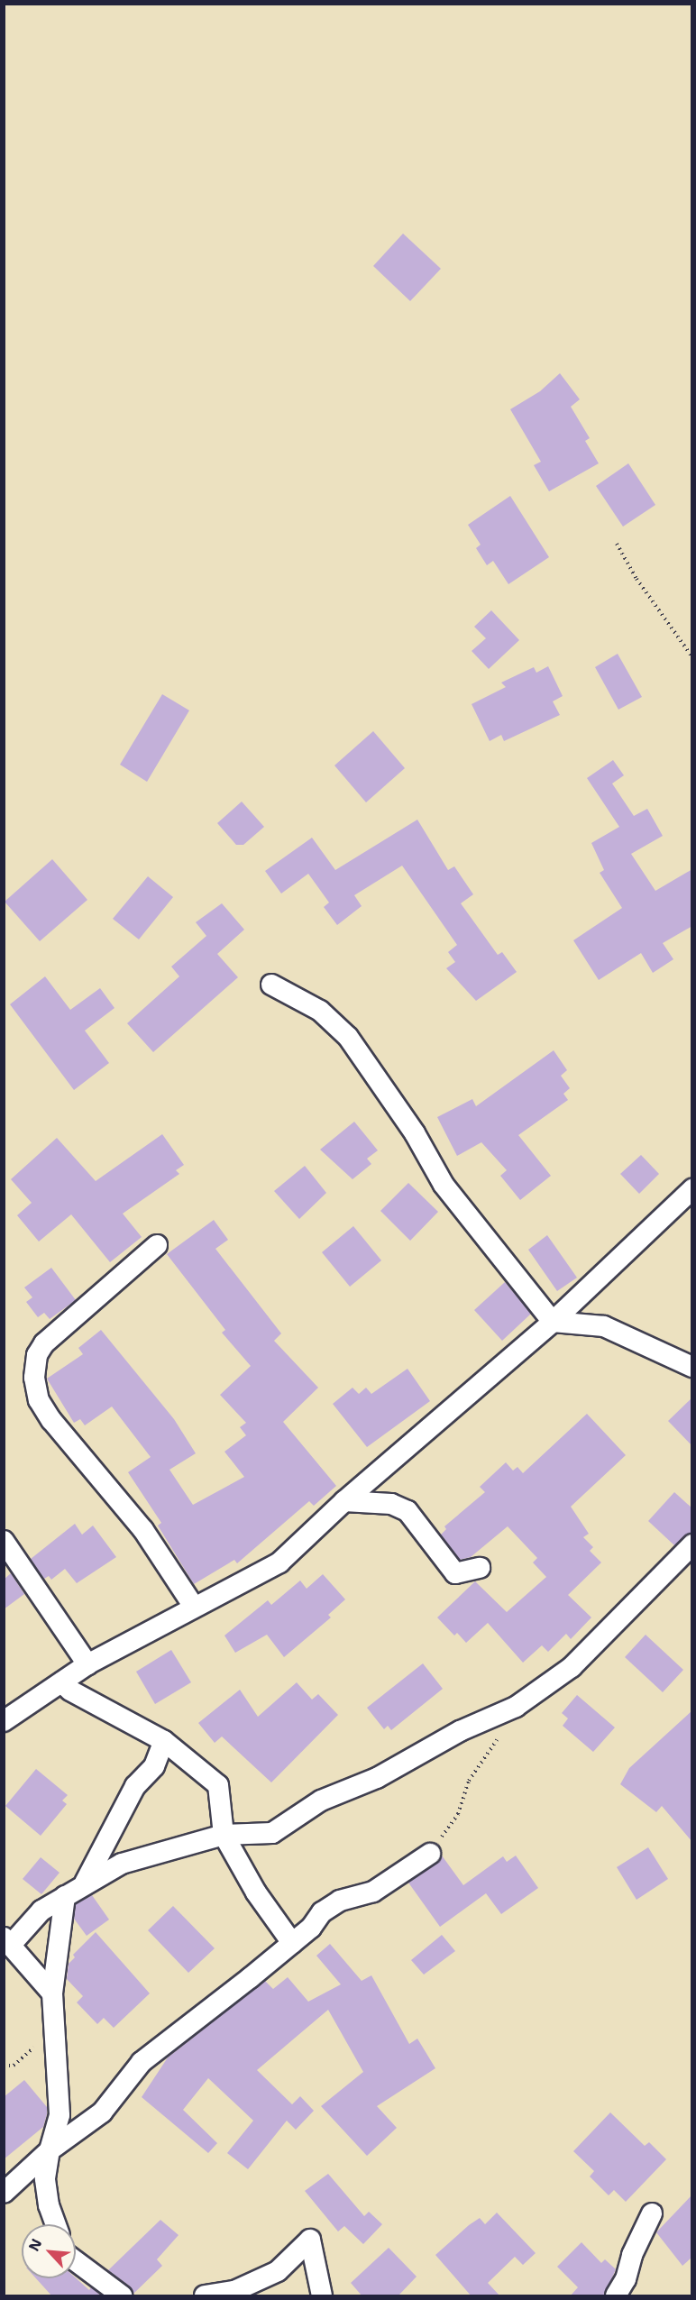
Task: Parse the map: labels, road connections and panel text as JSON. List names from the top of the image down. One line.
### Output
{"north":"top left"}
